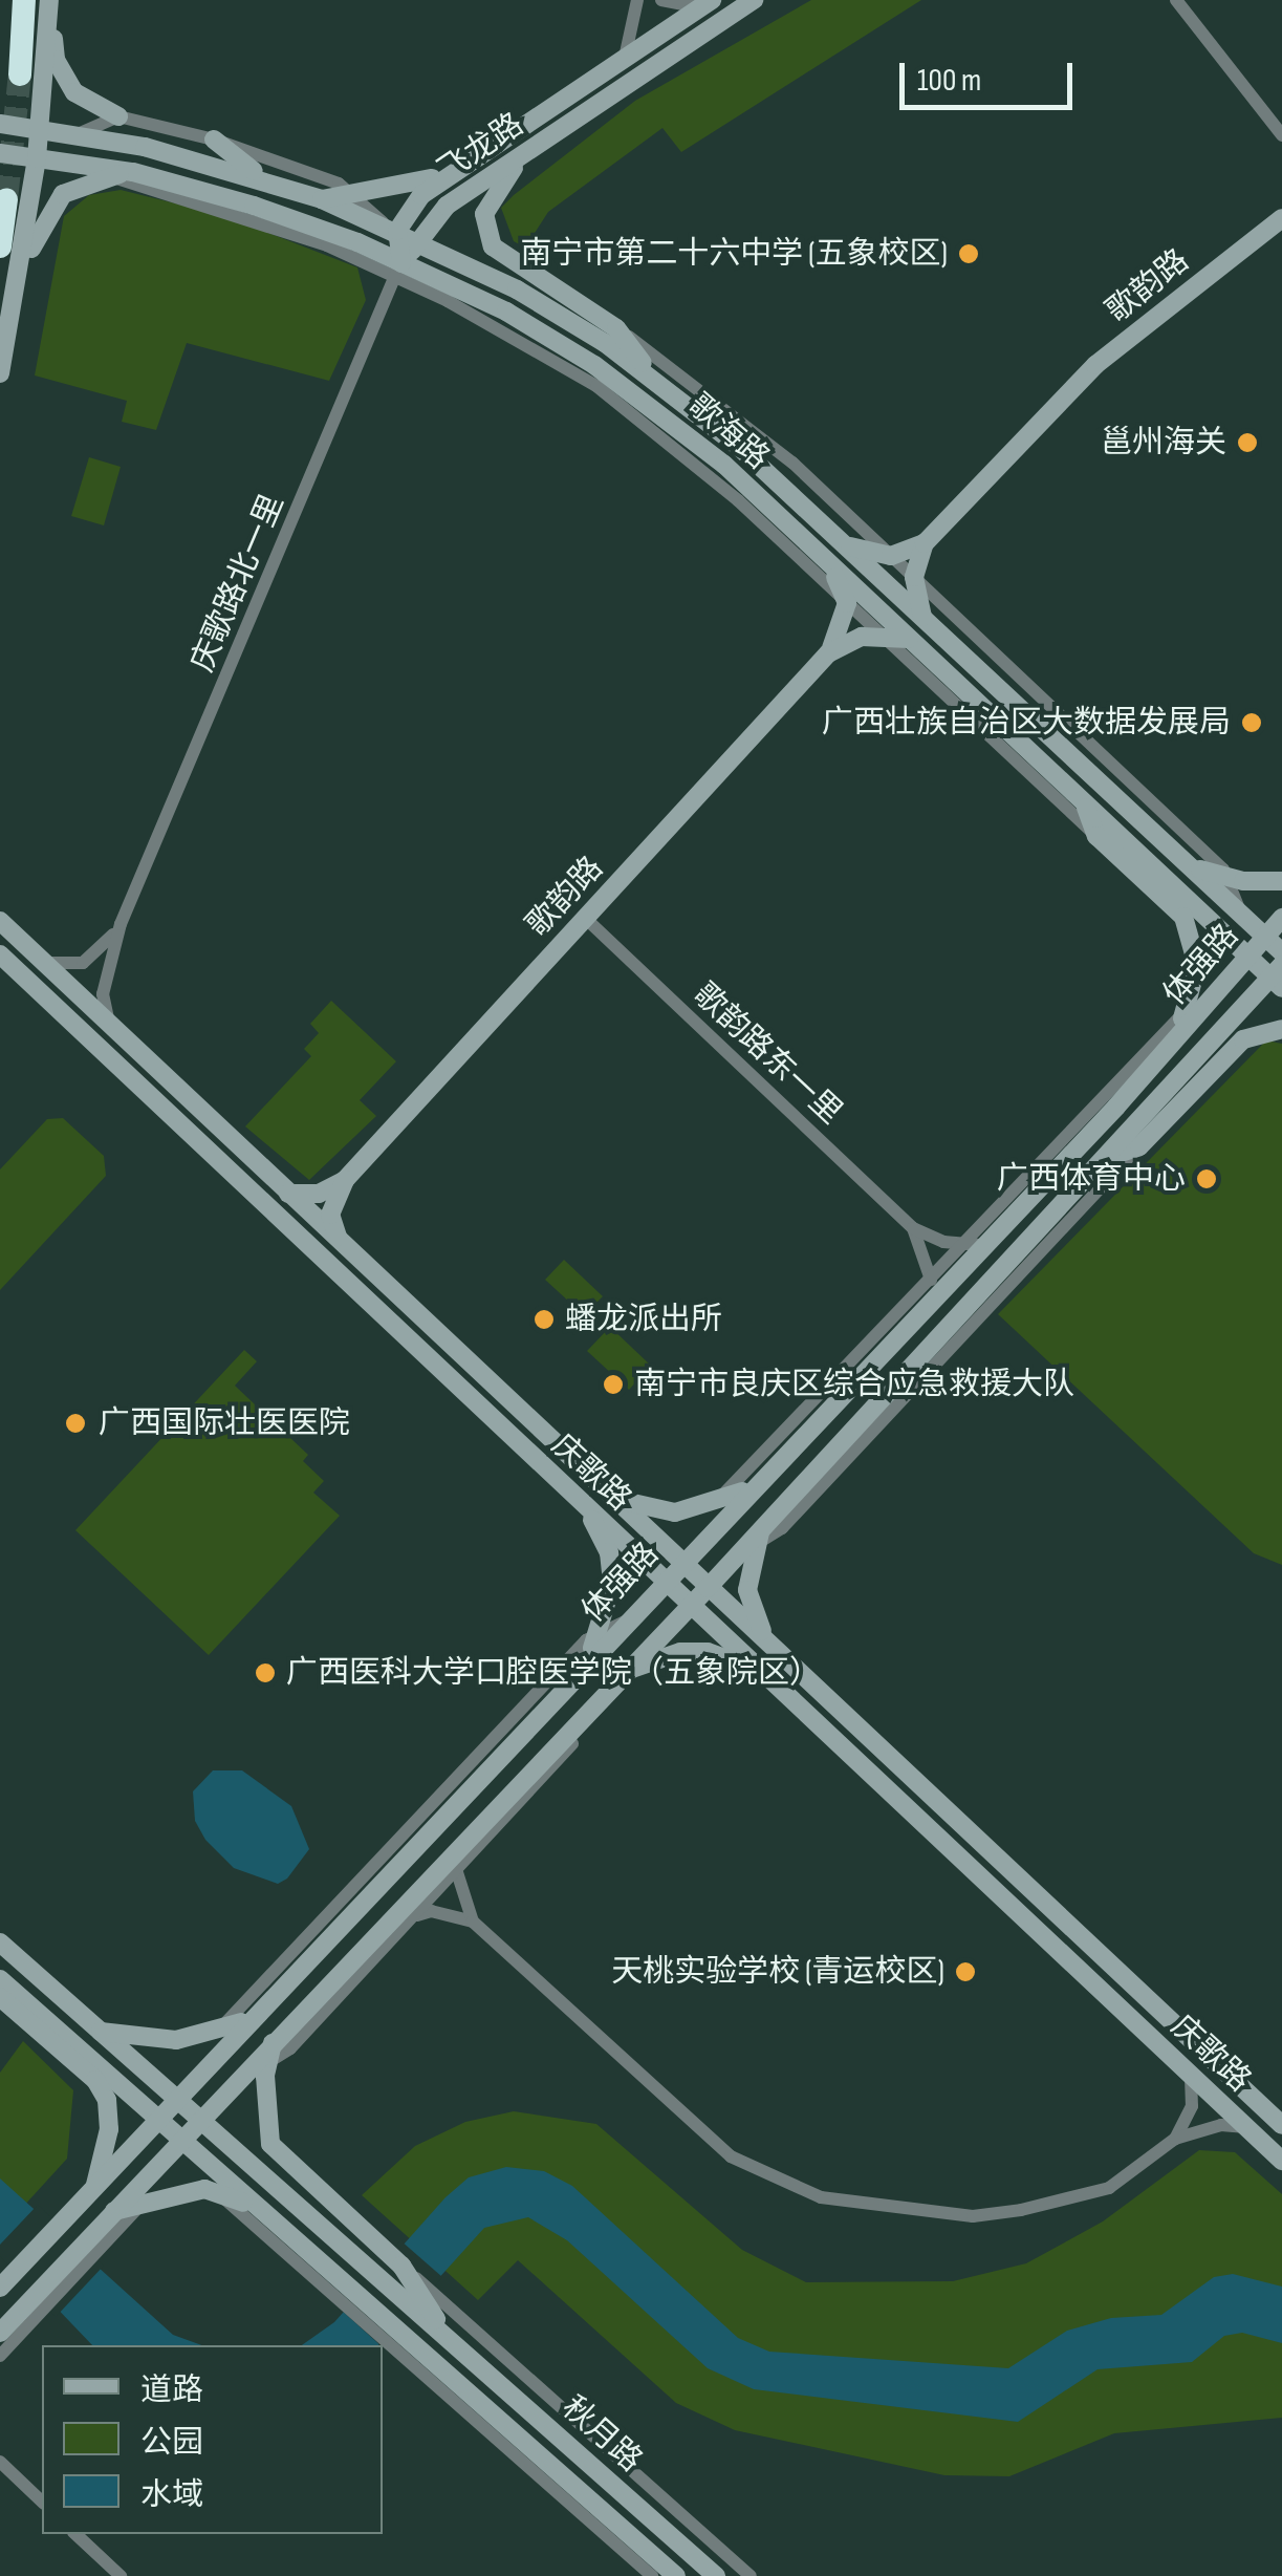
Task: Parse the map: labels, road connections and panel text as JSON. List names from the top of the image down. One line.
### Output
{"streets":{"main road":["飞龙路","歌韵路","歌海路","体强路","庆歌路","秋月路"],"street":["庆歌路北一里","歌韵路东一里"]},"crossings":[["飞龙路","歌海路"],["飞龙路","庆歌路北一里"],["歌韵路","歌海路"],["歌韵路","歌韵路东一里"],["歌海路","庆歌路北一里"],["歌海路","体强路"],["庆歌路北一里","庆歌路"],["体强路","歌韵路东一里"],["体强路","庆歌路"],["体强路","秋月路"]],"places":["南宁市第二十六中学 (五象校区)","邕州海关","广西壮族自治区大数据发展局","广西体育中心","蟠龙派出所","南宁市良庆区综合应急救援大队","广西国际壮医医院","广西医科大学口腔医学院（五象院区）","天桃实验学校 (青运校区)"],"legend":["道路","公园","水域"],"scale_bar":"100 m"}
